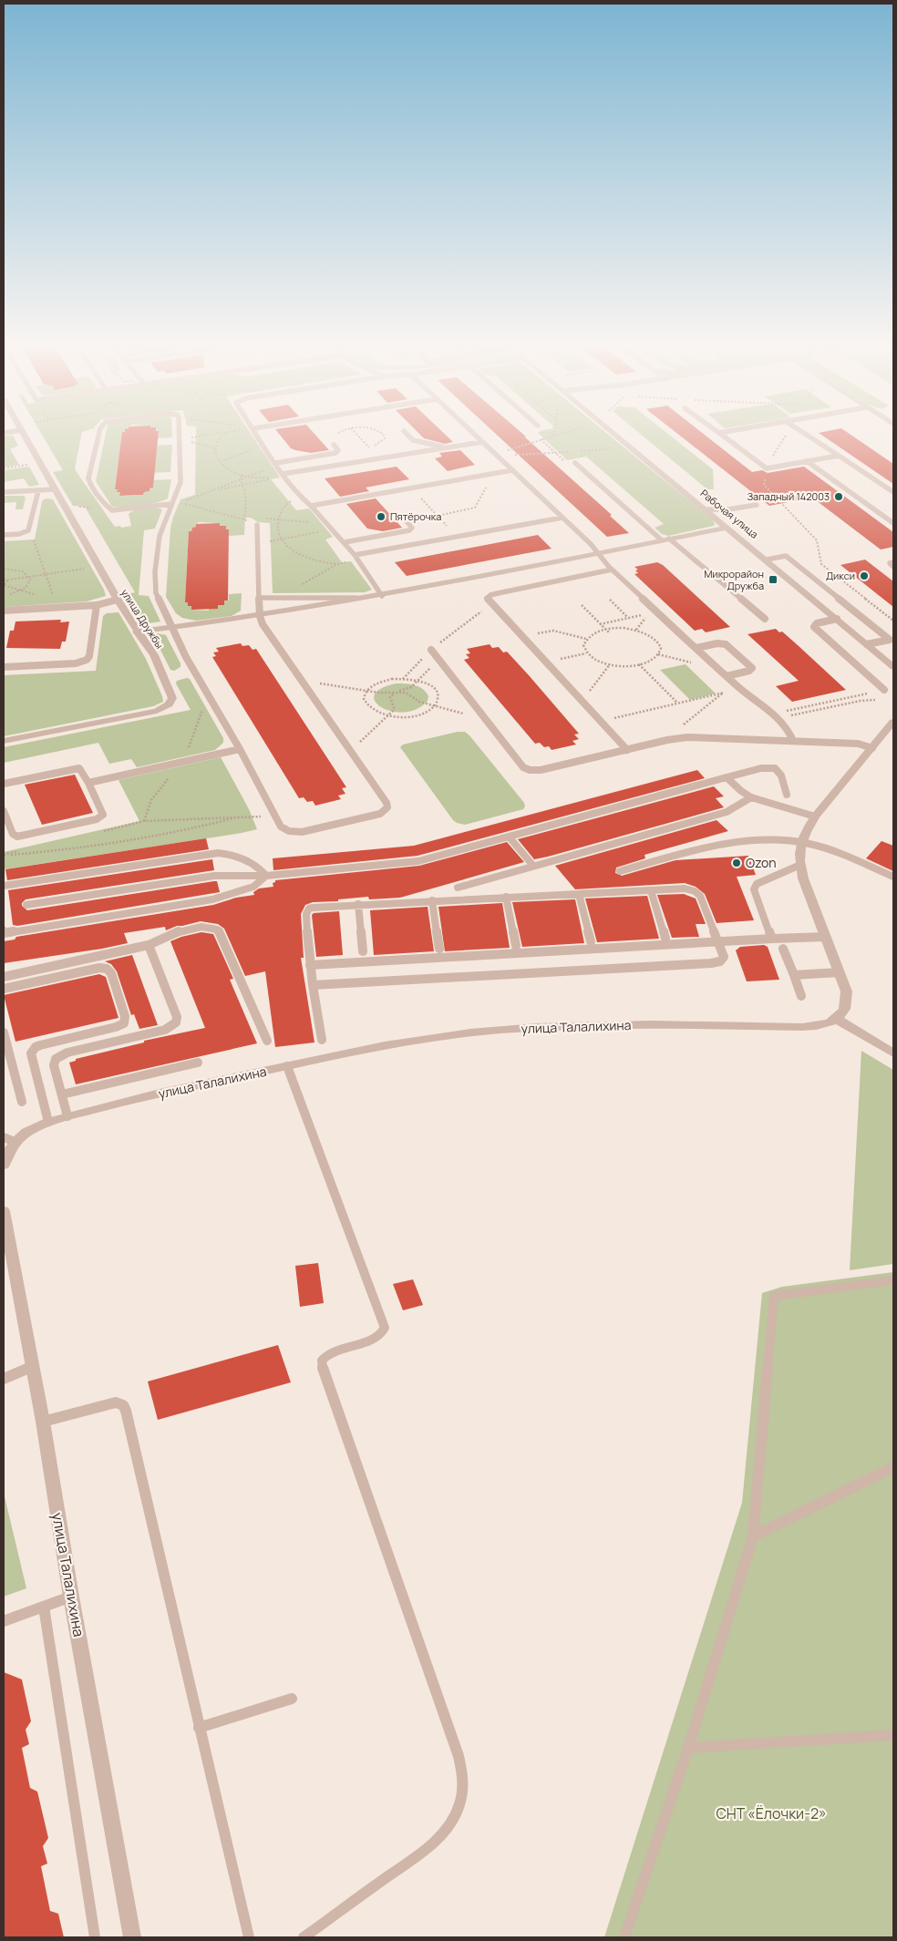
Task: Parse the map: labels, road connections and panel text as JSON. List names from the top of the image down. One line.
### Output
{"streets":{"street":["Рабочая улица","улица Дружбы","улица Талалихина"]},"parks":["СНТ «Ёлочки-2»"],"places":{"other":["Западный 142003","Пятёрочка","Дикси","Ozon"],"transit":["Микрорайон Дружба"]}}
